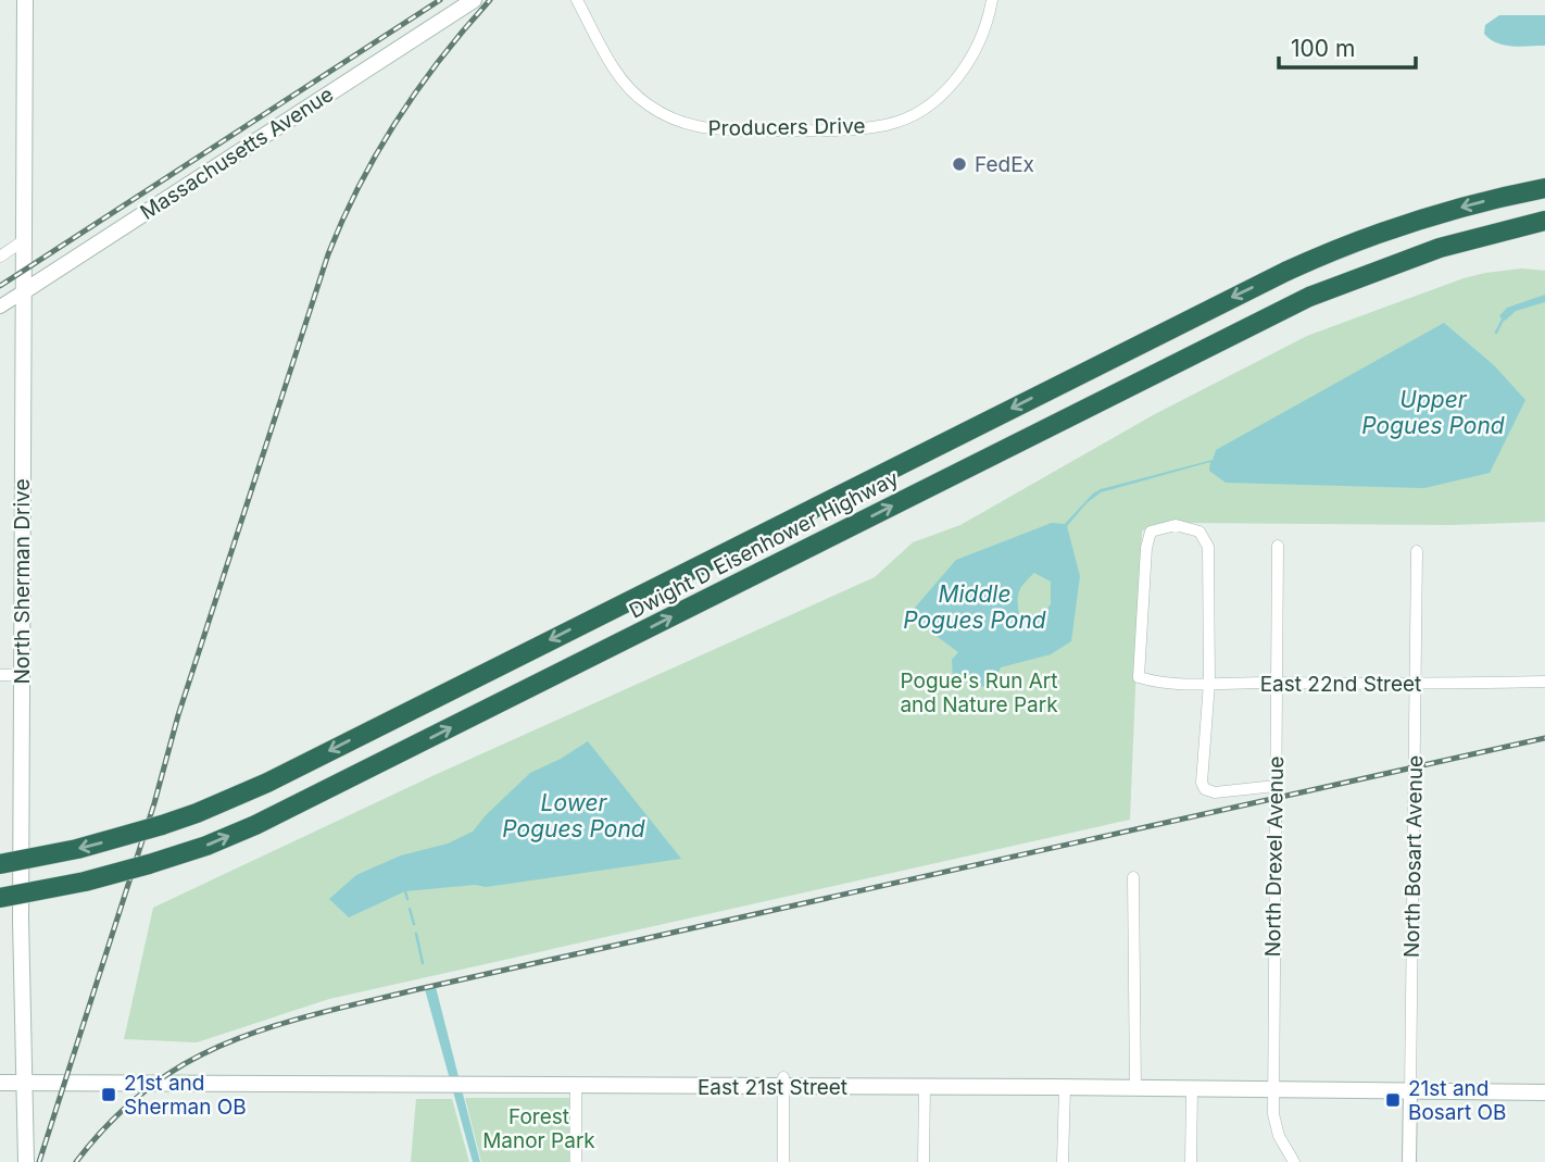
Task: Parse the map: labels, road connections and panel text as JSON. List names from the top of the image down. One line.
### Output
{"streets":{"highway":["Dwight D Eisenhower Highway"],"main road":["Massachusetts Avenue","North Sherman Drive","East 21st Street"],"street":["Producers Drive","East 22nd Street","North Drexel Avenue","North Bosart Avenue"]},"crossings":[["Massachusetts Avenue","North Sherman Drive"],["North Sherman Drive","East 21st Street"],["East 22nd Street","North Drexel Avenue"],["East 22nd Street","North Bosart Avenue"],["North Drexel Avenue","East 21st Street"],["North Bosart Avenue","East 21st Street"]],"water":["Upper Pogues Pond","Middle Pogues Pond","Lower Pogues Pond"],"parks":["Pogue's Run Art and Nature Park","Forest Manor Park"],"places":{"other":["FedEx"],"transit":["21st and Sherman OB","21st and Bosart OB"]},"scale_bar":"100 m"}
